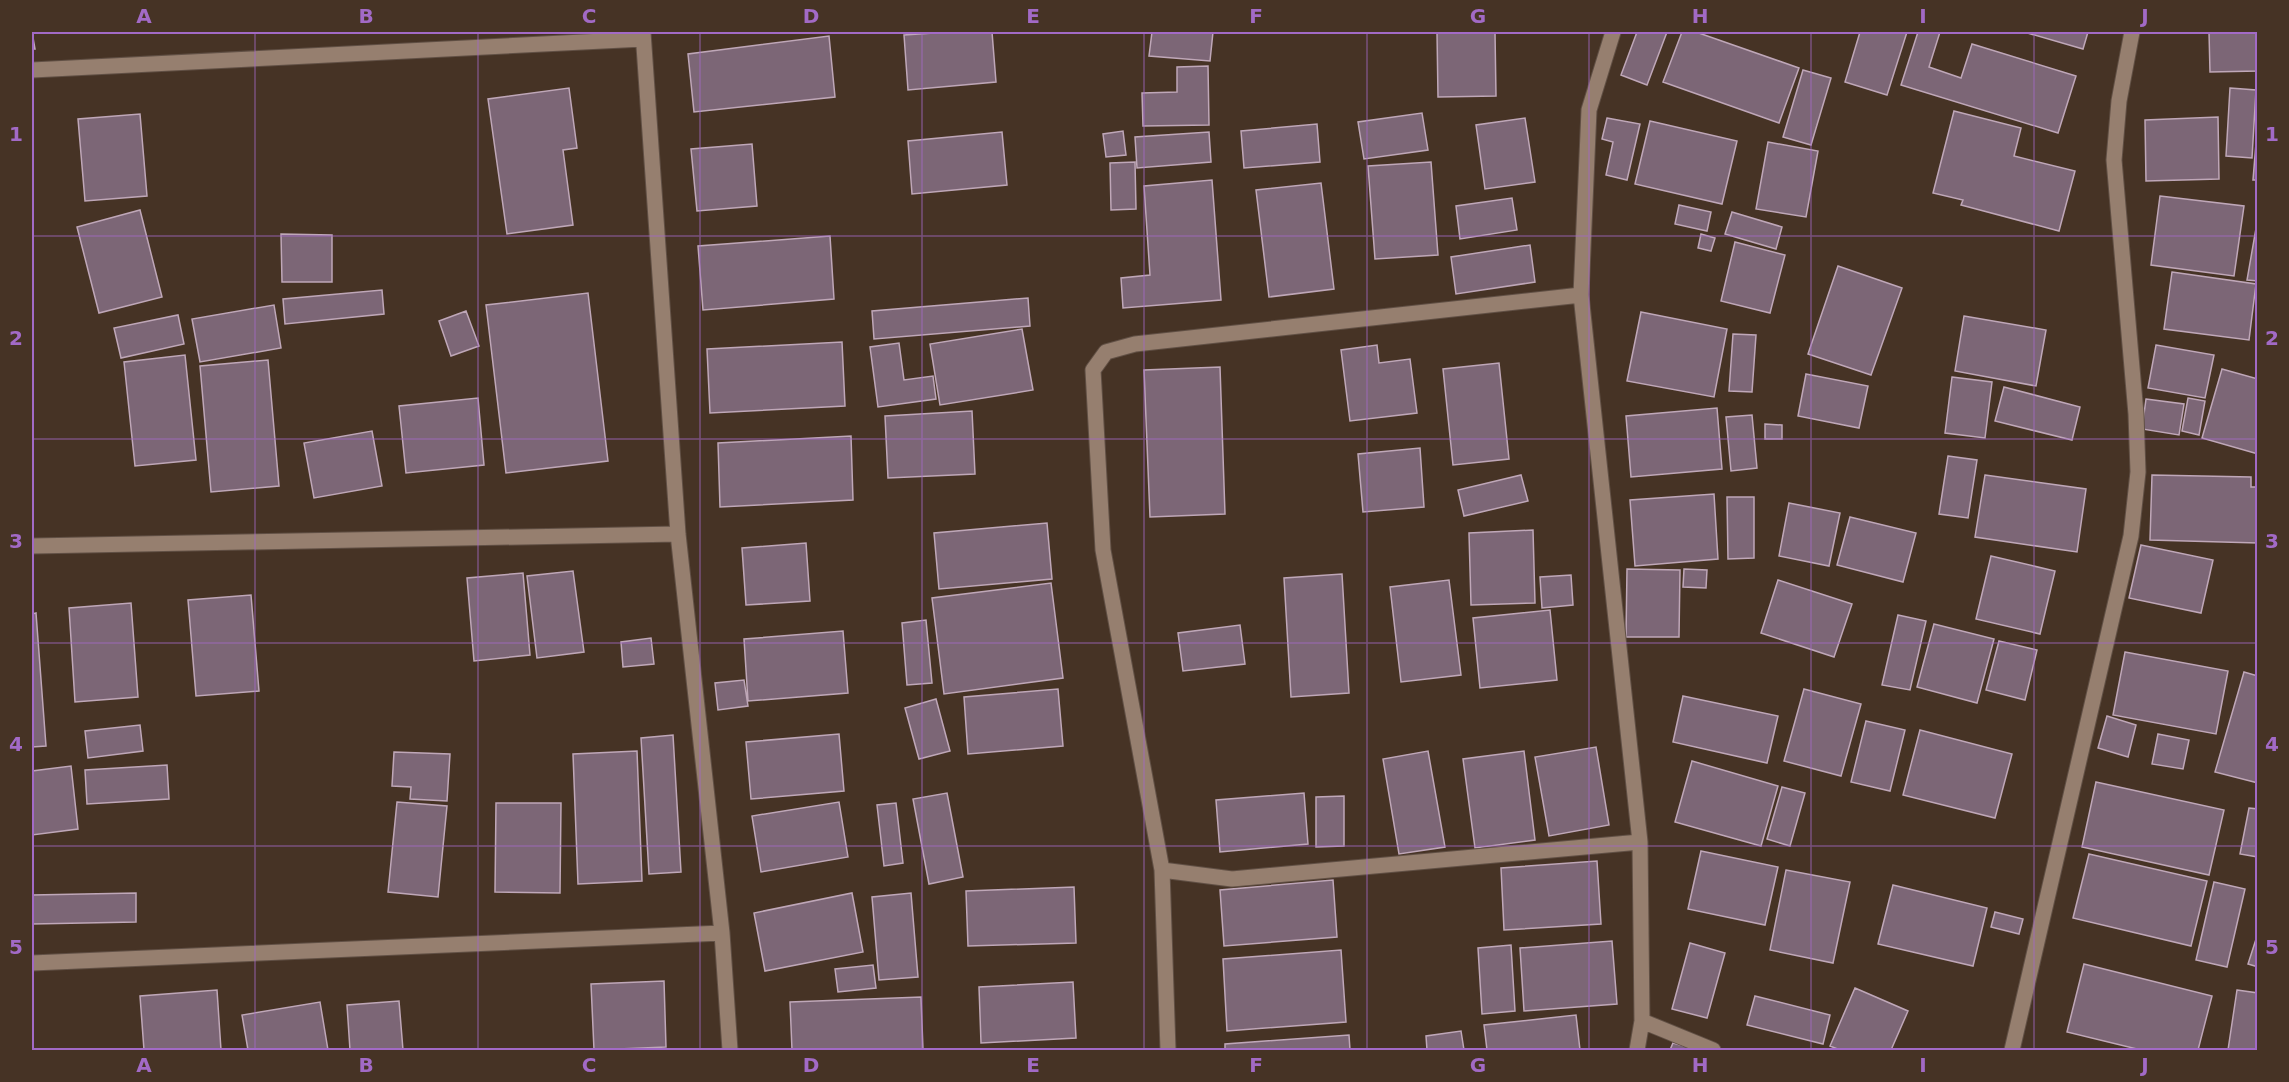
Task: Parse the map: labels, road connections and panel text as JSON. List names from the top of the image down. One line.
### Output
{"grid":{"columns":["A","B","C","D","E","F","G","H","I","J"],"rows":["1","2","3","4","5"]}}
